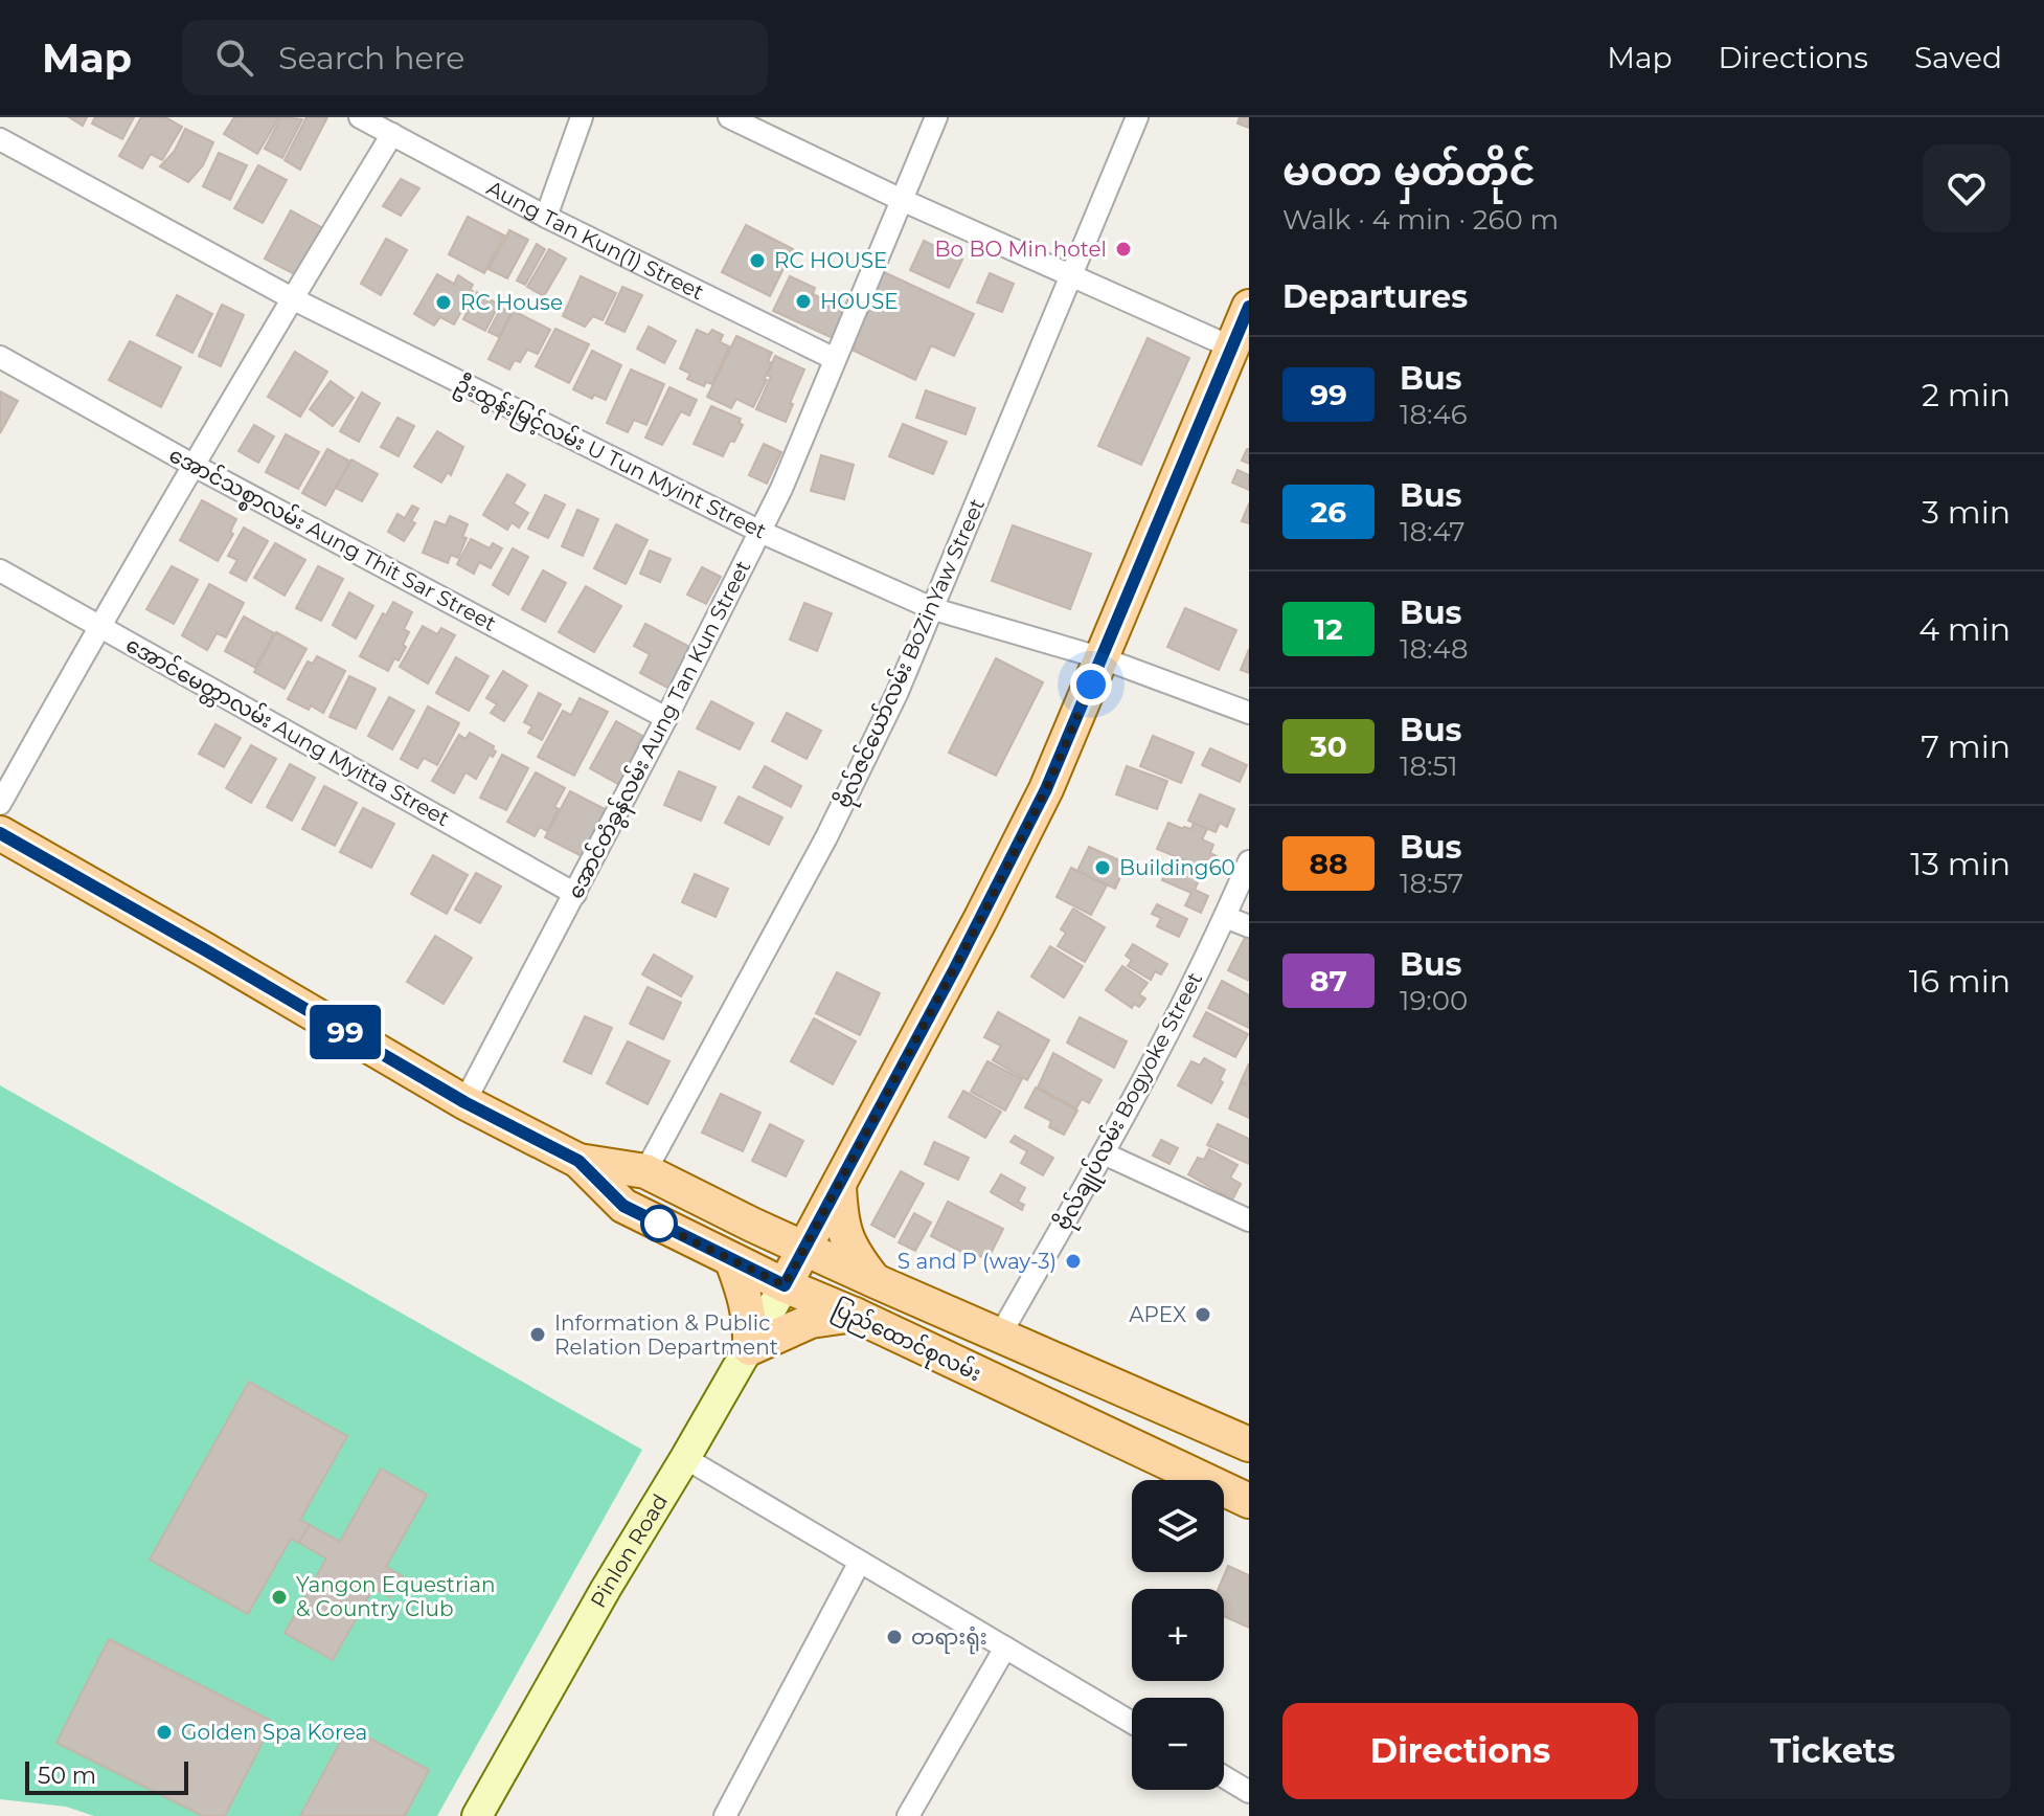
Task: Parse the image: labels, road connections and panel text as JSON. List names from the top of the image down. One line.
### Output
{"streets":{"main road":["ပြည်ထောင်စုလမ်း","Pinlon Road"],"street":["Aung Tan Kun(1) Street","ဦးထွန်းမြင့်လမ်း U Tun Myint Street","အောင်သစ္စာလမ်း Aung Thit Sar Street","ဗိုလ်ဇင်ယော်လမ်း BoZinYaw Street","အောင်တံခွန်လမ်း Aung Tan Kun Street","အောင်မေတ္တာလမ်း Aung Myitta Street","ဗိုလ်ချုပ်လမ်း Bogyoke Street"]},"crossings":[["Aung Tan Kun(1) Street","အောင်တံခွန်လမ်း Aung Tan Kun Street"],["ဦးထွန်းမြင့်လမ်း U Tun Myint Street","ဗိုလ်ဇင်ယော်လမ်း BoZinYaw Street"],["ဦးထွန်းမြင့်လမ်း U Tun Myint Street","အောင်တံခွန်လမ်း Aung Tan Kun Street"],["အောင်သစ္စာလမ်း Aung Thit Sar Street","အောင်တံခွန်လမ်း Aung Tan Kun Street"],["ဗိုလ်ဇင်ယော်လမ်း BoZinYaw Street","ပြည်ထောင်စုလမ်း"],["အောင်တံခွန်လမ်း Aung Tan Kun Street","အောင်မေတ္တာလမ်း Aung Myitta Street"],["အောင်တံခွန်လမ်း Aung Tan Kun Street","ပြည်ထောင်စုလမ်း"],["ဗိုလ်ချုပ်လမ်း Bogyoke Street","ပြည်ထောင်စုလမ်း"],["ပြည်ထောင်စုလမ်း","Pinlon Road"]],"places":["Bo BO Min hotel","RC HOUSE","HOUSE","RC House","Building60","S and P (way-3)","APEX","Information & Public Relation Department","Yangon Equestrian & Country Club","တရားရုံး","Golden Spa Korea"],"lines":["bus line 99"],"scale_bar":"50 m","page":{"header":"Map","search":"Search here","nav":["Map","Directions","Saved"],"on_map":"99","heading":[["မဝတ မှတ်တိုင်","Walk · 4 min · 260 m"],"Departures"],"list":[{"mark":"99","name":"Bus","note":"18:46","value":"2 min"},{"mark":"26","name":"Bus","note":"18:47","value":"3 min"},{"mark":"12","name":"Bus","note":"18:48","value":"4 min"},{"mark":"30","name":"Bus","note":"18:51","value":"7 min"},{"mark":"88","name":"Bus","note":"18:57","value":"13 min"},{"mark":"87","name":"Bus","note":"19:00","value":"16 min"}],"map_buttons":["+","−"],"buttons":["Directions","Tickets"],"scale":"50 m"}}
